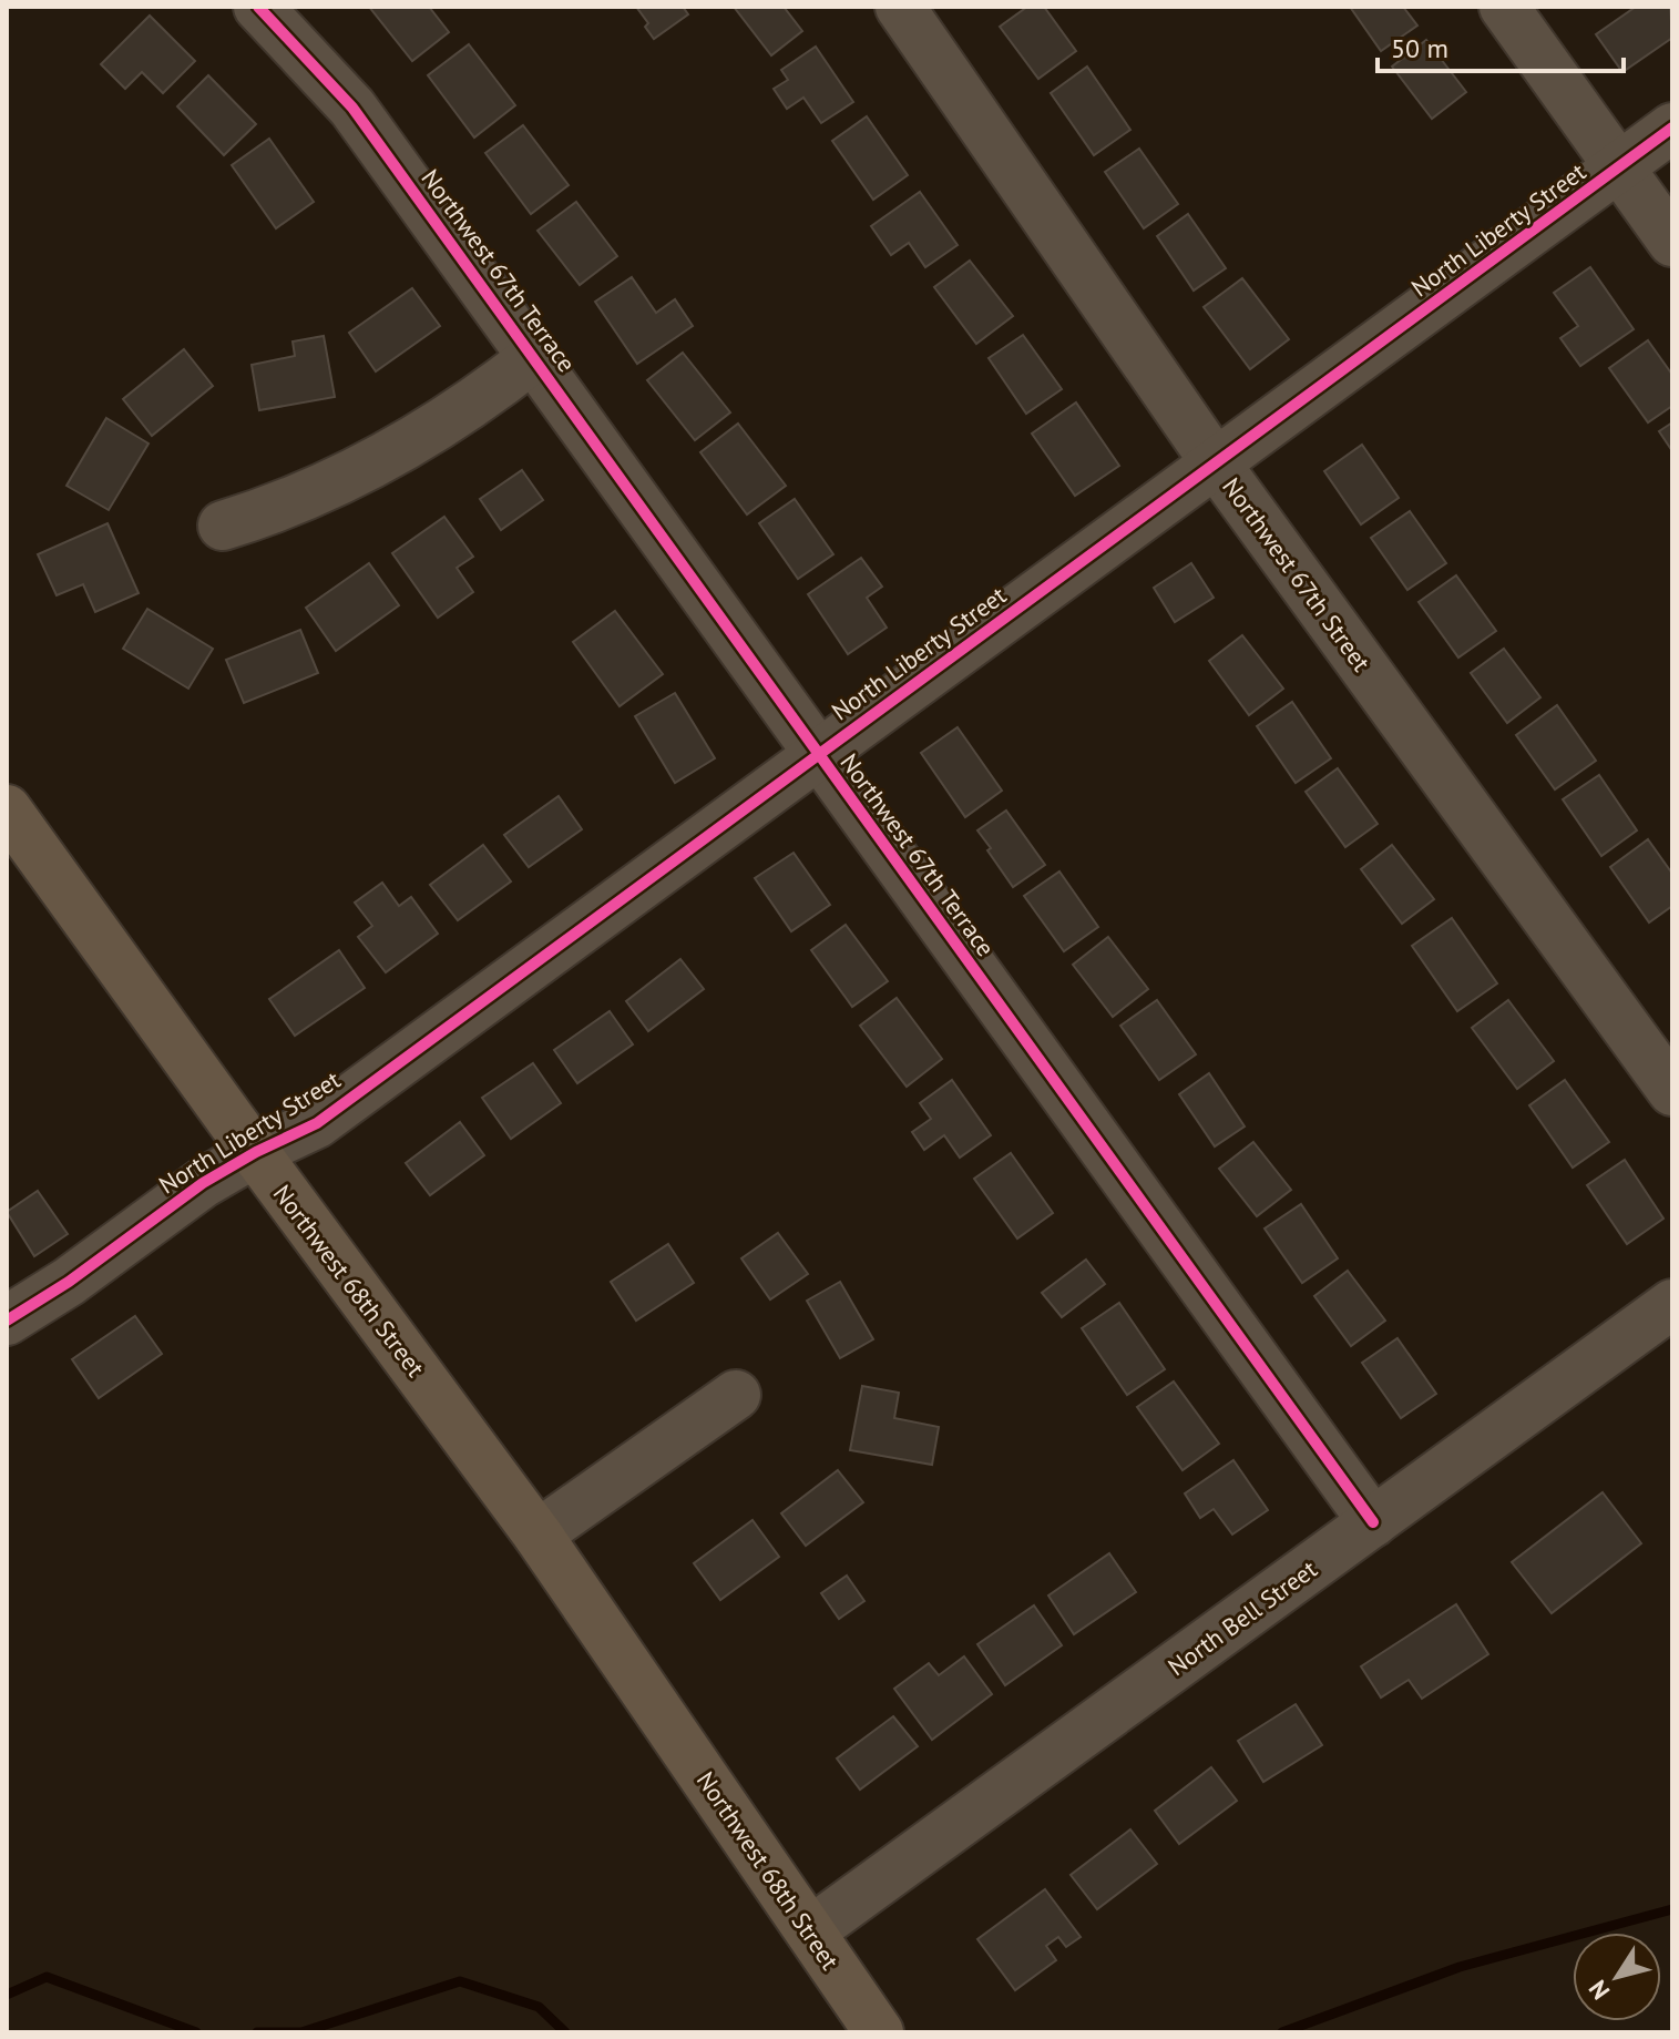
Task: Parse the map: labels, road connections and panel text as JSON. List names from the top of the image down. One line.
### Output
{"streets":{"main road":["Northwest 68th Street"],"street":["North Liberty Street","Northwest 67th Terrace","Northwest 67th Street","North Bell Street"]},"crossings":[["North Liberty Street","Northwest 67th Terrace"],["North Liberty Street","Northwest 67th Street"],["North Liberty Street","Northwest 68th Street"],["Northwest 67th Terrace","North Bell Street"],["Northwest 68th Street","North Bell Street"]],"scale_bar":"50 m","north":"bottom left"}
